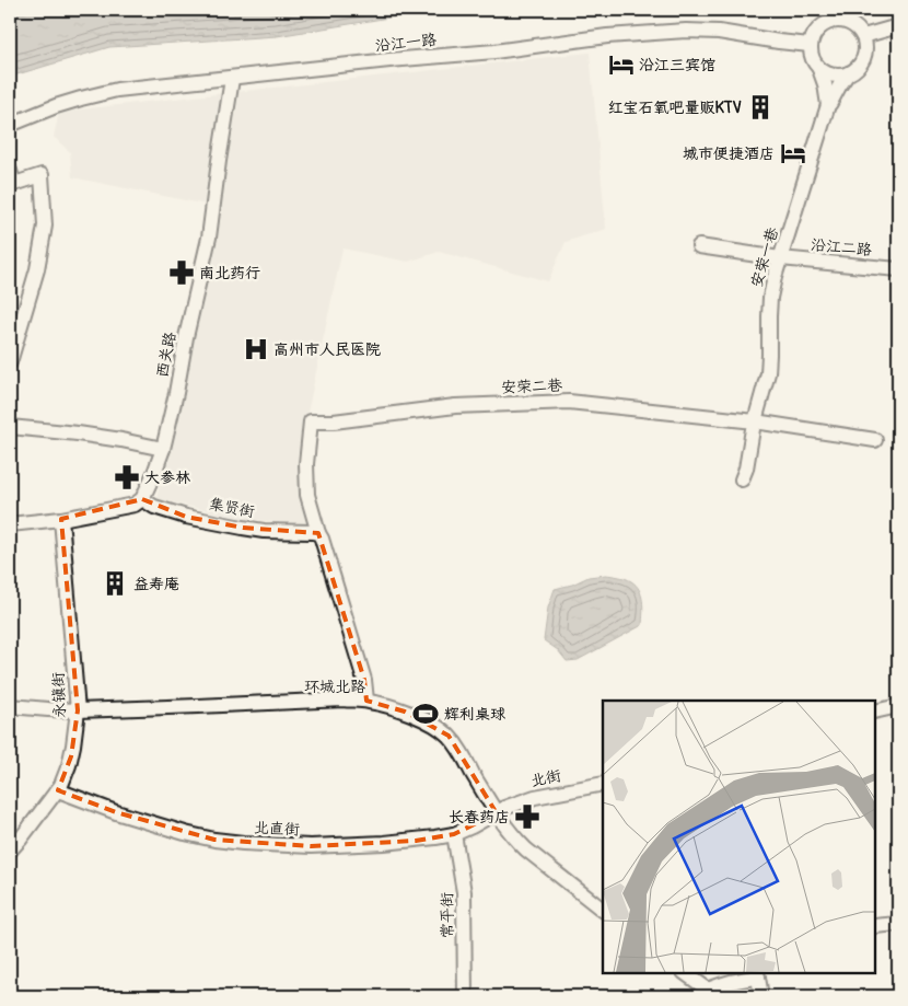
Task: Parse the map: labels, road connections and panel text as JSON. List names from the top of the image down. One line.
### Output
{"streets":{"street":["沿江一路","沿江二路","安荣一巷","西关路","安荣二巷","集贤街","环城北路","永镇街","北街","北直街","常平街"]},"crossings":[["沿江一路","安荣一巷"],["沿江一路","西关路"],["沿江二路","安荣一巷"],["安荣一巷","安荣二巷"],["西关路","集贤街"],["安荣二巷","集贤街"],["环城北路","永镇街"],["环城北路","北街"],["环城北路","北直街"],["永镇街","北直街"],["北街","北直街"],["北直街","常平街"]],"places":{"hotel":["沿江三宾馆","城市便捷酒店"],"building":["红宝石氧吧量贩KTV","益寿庵"],"pharmacy":["南北药行","大参林","长春药店"],"hospital":["高州市人民医院"],"sports":["辉利桌球"]}}
